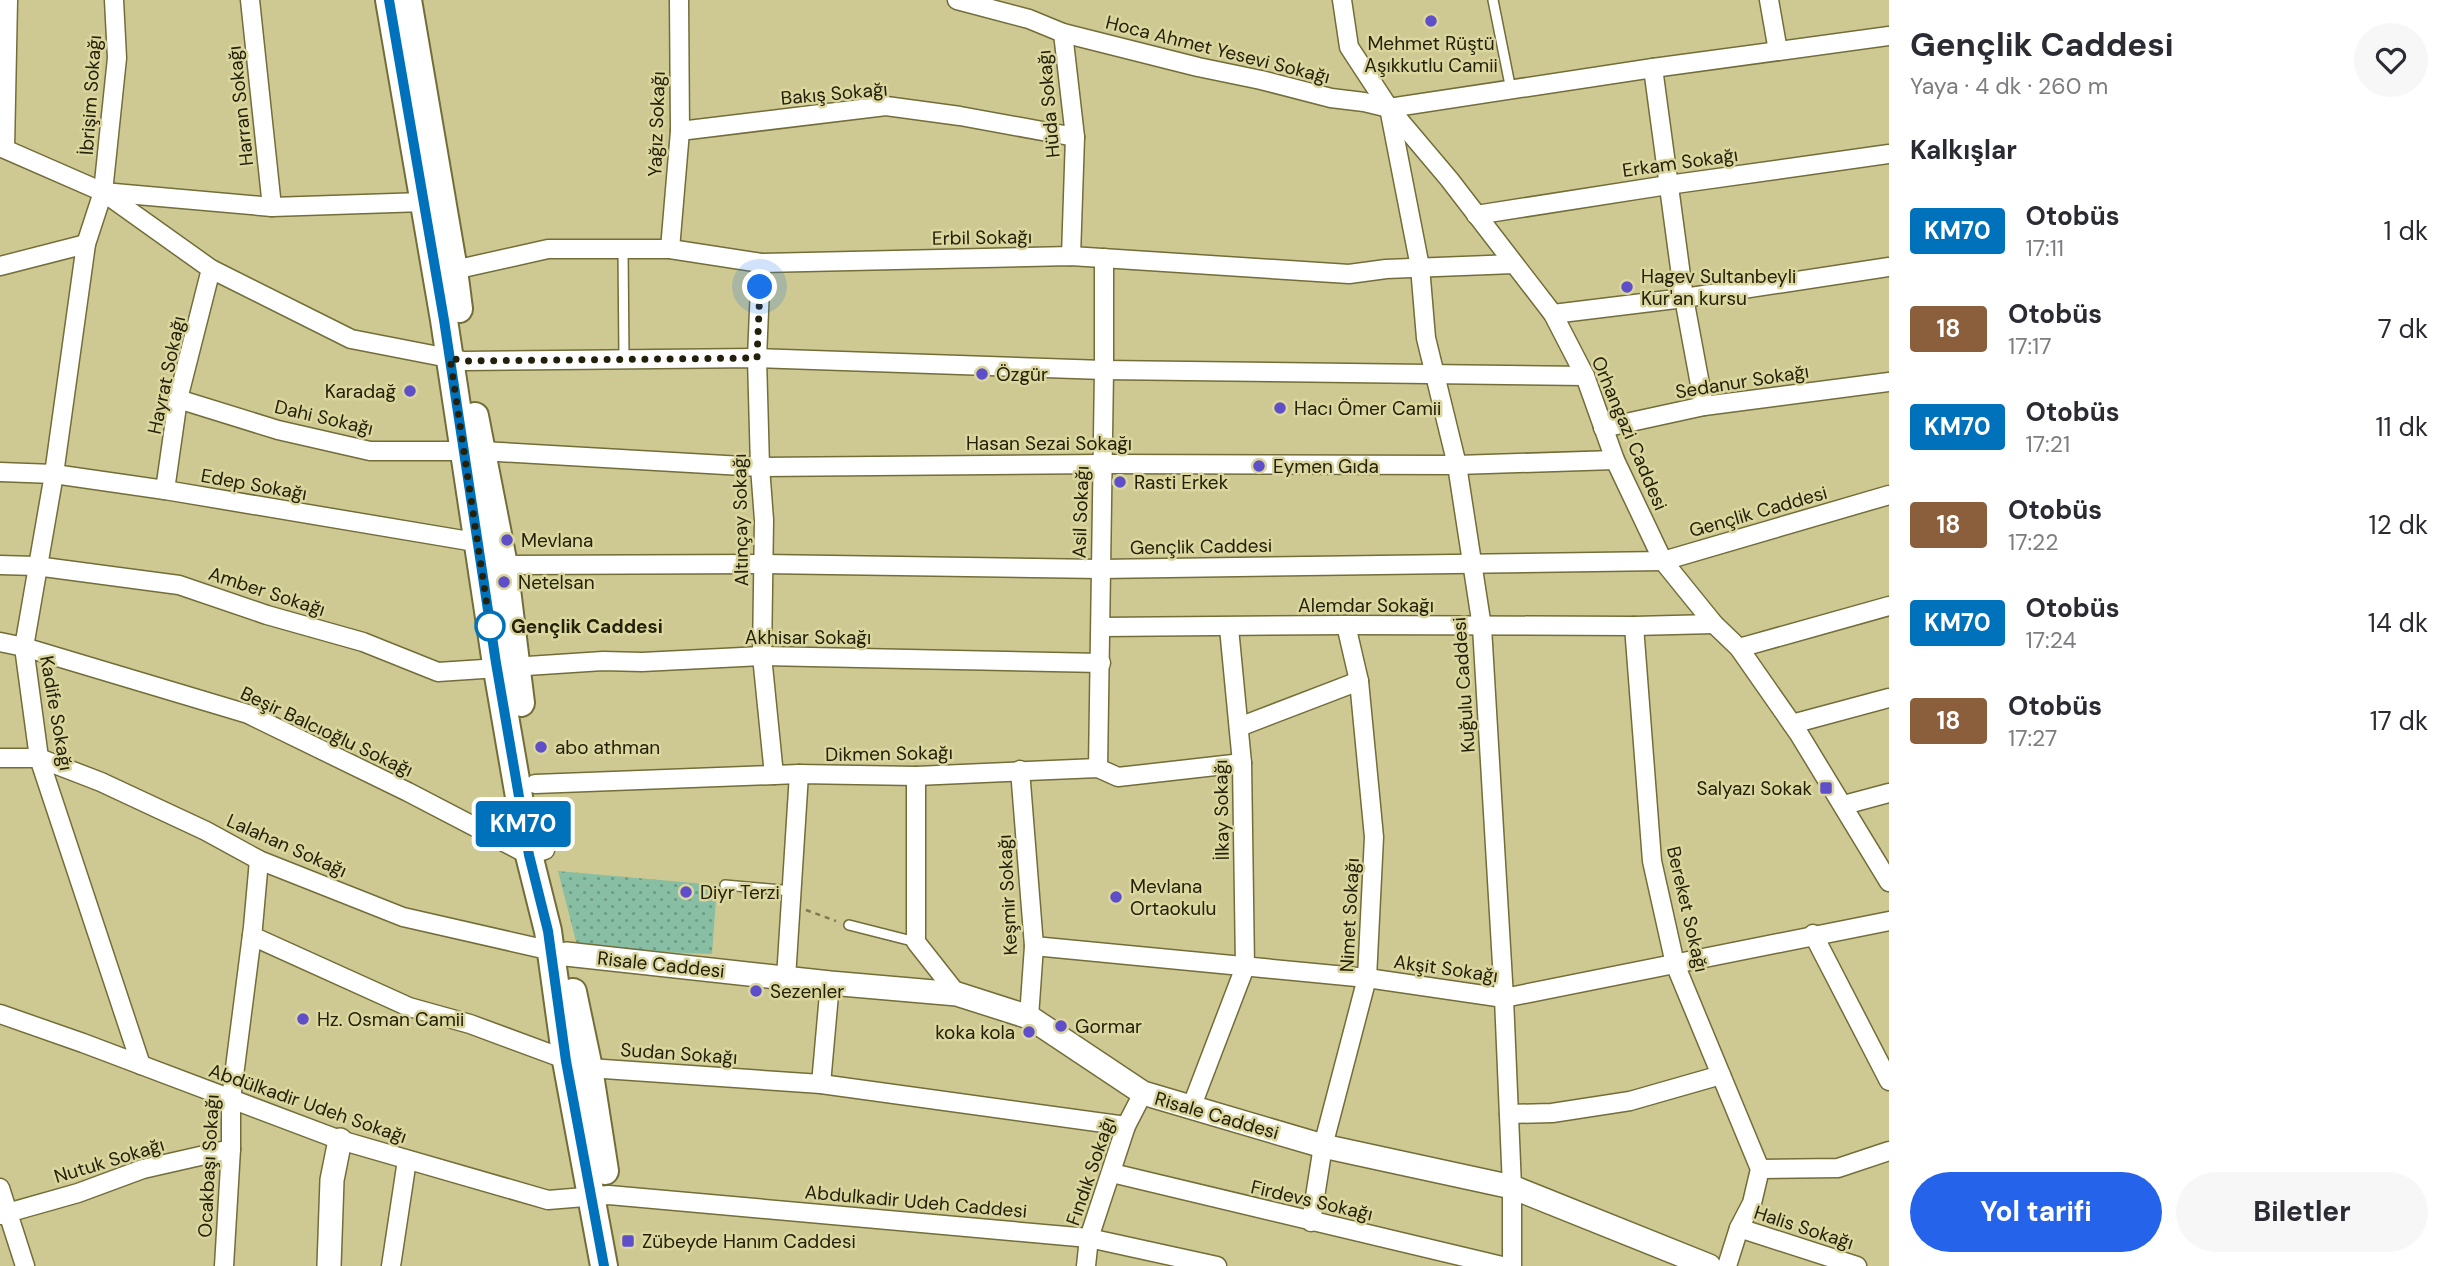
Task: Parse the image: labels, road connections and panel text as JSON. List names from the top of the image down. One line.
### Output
{"streets":{"street":["Hoca Ahmet Yesevi Sokağı","Bakış Sokağı","İbrişim Sokağı","Hüda Sokağı","Harran Sokağı","Yağız Sokağı","Erkam Sokağı","Erbil Sokağı","Hayrat Sokağı","Sedanur Sokağı","Dahi Sokağı","Orhangazi Caddesi","Hasan Sezai Sokağı","Edep Sokağı","Gençlik Caddesi","Asil Sokağı","Altınçay Sokağı","Amber Sokağı","Alemdar Sokağı","Akhisar Sokağı","Kuğulu Caddesi","Kadife Sokağı","Beşir Balcıoğlu Sokağı","Dikmen Sokağı","İlkay Sokağı","Lalahan Sokağı","Keşmir Sokağı","Bereket Sokağı","Nimet Sokağı","Risale Caddesi","Akşit Sokağı","Sudan Sokağı","Abdülkadir Udeh Sokağı","Nutuk Sokağı","Ocakbaşı Sokağı","Fındık Sokağı","Firdevs Sokağı","Abdulkadir Udeh Caddesi","Halis Sokağı"]},"crossings":[["Hoca Ahmet Yesevi Sokağı","Hüda Sokağı"],["Hoca Ahmet Yesevi Sokağı","Orhangazi Caddesi"],["Hoca Ahmet Yesevi Sokağı","Kuğulu Caddesi"],["Bakış Sokağı","Hüda Sokağı"],["Bakış Sokağı","Yağız Sokağı"],["İbrişim Sokağı","Kadife Sokağı"],["Hüda Sokağı","Erbil Sokağı"],["Yağız Sokağı","Erbil Sokağı"],["Erkam Sokağı","Orhangazi Caddesi"],["Erbil Sokağı","Orhangazi Caddesi"],["Erbil Sokağı","Asil Sokağı"],["Erbil Sokağı","Altınçay Sokağı"],["Erbil Sokağı","Kuğulu Caddesi"],["Hayrat Sokağı","Dahi Sokağı"],["Hayrat Sokağı","Edep Sokağı"],["Sedanur Sokağı","Orhangazi Caddesi"],["Dahi Sokağı","Hasan Sezai Sokağı"],["Orhangazi Caddesi","Hasan Sezai Sokağı"],["Orhangazi Caddesi","Gençlik Caddesi"],["Orhangazi Caddesi","Alemdar Sokağı"],["Orhangazi Caddesi","Kuğulu Caddesi"],["Hasan Sezai Sokağı","Asil Sokağı"],["Hasan Sezai Sokağı","Altınçay Sokağı"],["Hasan Sezai Sokağı","Kuğulu Caddesi"],["Edep Sokağı","Gençlik Caddesi"],["Edep Sokağı","Kadife Sokağı"],["Gençlik Caddesi","Asil Sokağı"],["Gençlik Caddesi","Altınçay Sokağı"],["Gençlik Caddesi","Kuğulu Caddesi"],["Asil Sokağı","Alemdar Sokağı"],["Asil Sokağı","Akhisar Sokağı"],["Asil Sokağı","Dikmen Sokağı"],["Altınçay Sokağı","Akhisar Sokağı"],["Altınçay Sokağı","Dikmen Sokağı"],["Amber Sokağı","Akhisar Sokağı"],["Amber Sokağı","Kadife Sokağı"],["Alemdar Sokağı","Kuğulu Caddesi"],["Alemdar Sokağı","İlkay Sokağı"],["Alemdar Sokağı","Bereket Sokağı"],["Alemdar Sokağı","Nimet Sokağı"],["Kuğulu Caddesi","Risale Caddesi"],["Kuğulu Caddesi","Akşit Sokağı"],["Kadife Sokağı","Beşir Balcıoğlu Sokağı"],["Kadife Sokağı","Lalahan Sokağı"],["Kadife Sokağı","Abdülkadir Udeh Sokağı"],["Dikmen Sokağı","İlkay Sokağı"],["Dikmen Sokağı","Keşmir Sokağı"],["İlkay Sokağı","Risale Caddesi"],["İlkay Sokağı","Akşit Sokağı"],["Lalahan Sokağı","Risale Caddesi"],["Lalahan Sokağı","Ocakbaşı Sokağı"],["Keşmir Sokağı","Risale Caddesi"],["Keşmir Sokağı","Akşit Sokağı"],["Bereket Sokağı","Akşit Sokağı"],["Nimet Sokağı","Risale Caddesi"],["Nimet Sokağı","Akşit Sokağı"],["Nimet Sokağı","Firdevs Sokağı"],["Risale Caddesi","Fındık Sokağı"],["Sudan Sokağı","Ocakbaşı Sokağı"],["Sudan Sokağı","Fındık Sokağı"],["Abdülkadir Udeh Sokağı","Ocakbaşı Sokağı"],["Abdülkadir Udeh Sokağı","Abdulkadir Udeh Caddesi"],["Nutuk Sokağı","Ocakbaşı Sokağı"],["Fındık Sokağı","Firdevs Sokağı"],["Fındık Sokağı","Abdulkadir Udeh Caddesi"]],"places":{"other":["Mehmet Rüştü Aşıkkutlu Camii","Hagev Sultanbeyli Kur'an kursu","Özgür","Karadağ","Hacı Ömer Camii","Eymen Gıda","Rasti Erkek","Mevlana","Netelsan","Gençlik Caddesi","abo athman","Diyr Terzi","Mevlana Ortaokulu","Sezenler","Hz. Osman Camii","Gormar","koka kola"],"transit":["Salyazı Sokak","Zübeyde Hanım Caddesi"]},"lines":["bus line KM70"],"page":{"on_map":"KM70","heading":[["Gençlik Caddesi","Yaya · 4 dk · 260 m"],"Kalkışlar"],"list":[{"mark":"KM70","name":"Otobüs","note":"17:11","value":"1 dk"},{"mark":"18","name":"Otobüs","note":"17:17","value":"7 dk"},{"mark":"KM70","name":"Otobüs","note":"17:21","value":"11 dk"},{"mark":"18","name":"Otobüs","note":"17:22","value":"12 dk"},{"mark":"KM70","name":"Otobüs","note":"17:24","value":"14 dk"},{"mark":"18","name":"Otobüs","note":"17:27","value":"17 dk"}],"buttons":["Yol tarifi","Biletler"]}}
